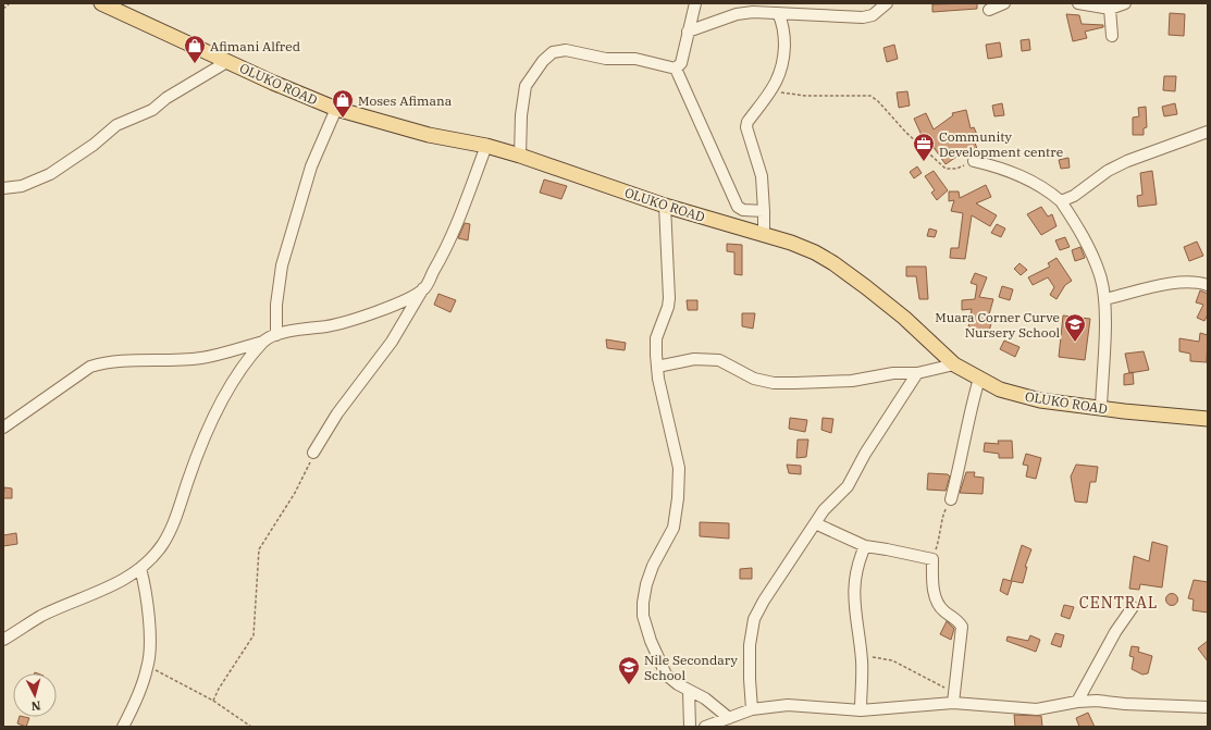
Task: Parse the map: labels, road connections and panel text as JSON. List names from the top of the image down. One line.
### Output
{"streets":{"main road":["OLUKO ROAD"]},"districts":["CENTRAL"],"places":{"shop":["Afimani Alfred","Moses Afimana"],"office":["Community Development centre"],"school or university":["Muara Corner Curve Nursery School","Nile Secondary School"]},"north":"bottom"}
